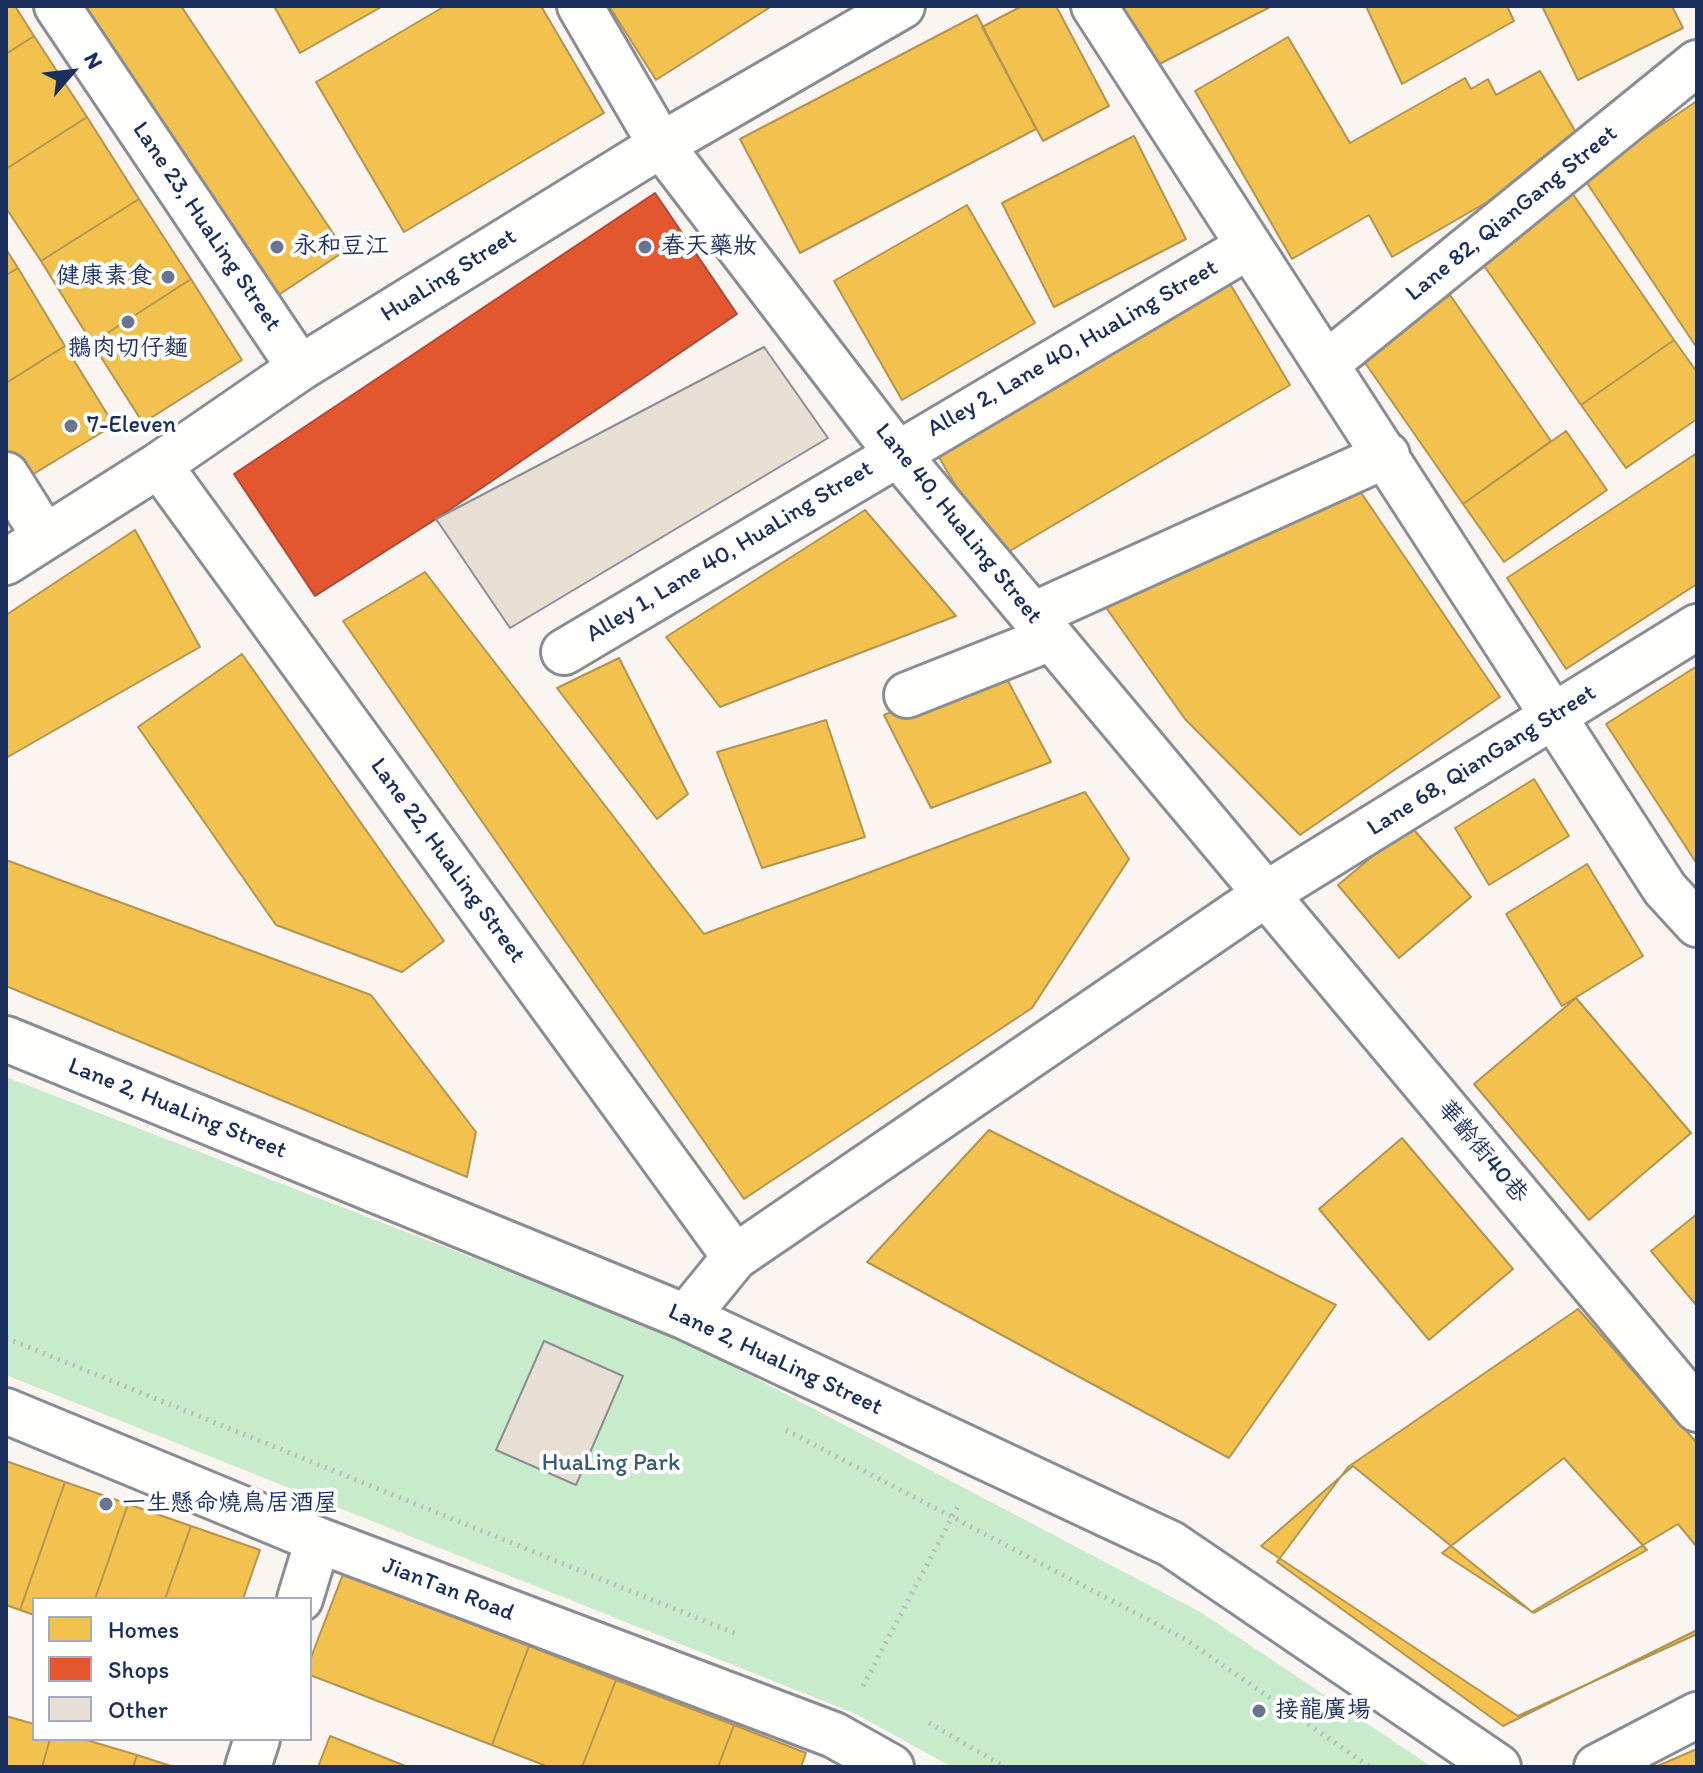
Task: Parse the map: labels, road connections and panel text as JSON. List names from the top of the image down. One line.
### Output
{"streets":{"street":["Lane 82, QianGang Street","Lane 23, HuaLing Street","HuaLing Street","Alley 2, Lane 40, HuaLing Street","Lane 40, HuaLing Street","Alley 1, Lane 40, HuaLing Street","Lane 68, QianGang Street","Lane 22, HuaLing Street","Lane 2, HuaLing Street","華齡街40巷","JianTan Road"]},"crossings":[["Lane 23, HuaLing Street","HuaLing Street"],["HuaLing Street","Lane 40, HuaLing Street"],["HuaLing Street","Lane 22, HuaLing Street"],["Alley 2, Lane 40, HuaLing Street","Lane 40, HuaLing Street"],["Alley 2, Lane 40, HuaLing Street","Alley 1, Lane 40, HuaLing Street"],["Lane 40, HuaLing Street","Alley 1, Lane 40, HuaLing Street"],["Lane 40, HuaLing Street","Lane 68, QianGang Street"],["Lane 40, HuaLing Street","華齡街40巷"],["Lane 68, QianGang Street","Lane 22, HuaLing Street"],["Lane 68, QianGang Street","Lane 2, HuaLing Street"],["Lane 68, QianGang Street","華齡街40巷"]],"parks":["HuaLing Park"],"places":["永和豆江","春天藥妝","健康素食","鵝肉切仔麵","7-Eleven","一生懸命燒鳥居酒屋","接龍廣場"],"legend":["Homes","Shops","Other"],"north":"top right"}
